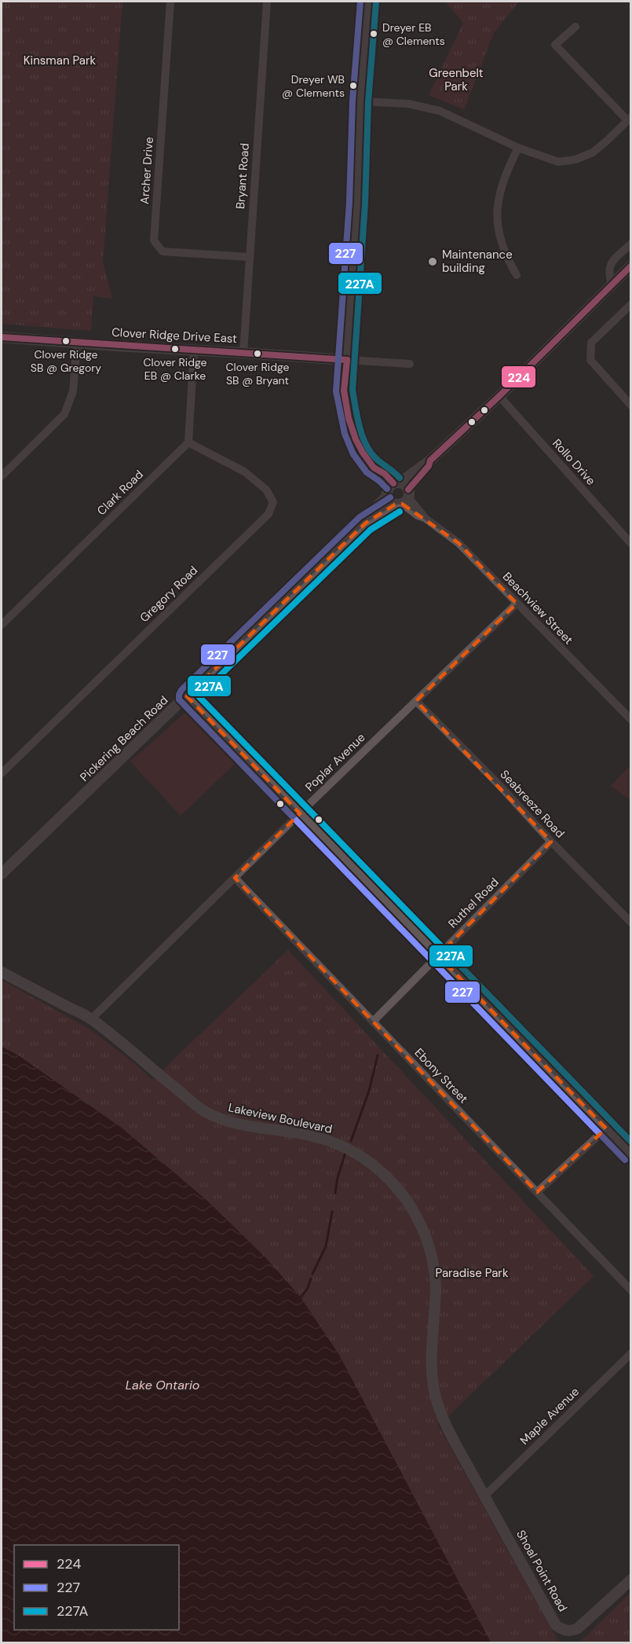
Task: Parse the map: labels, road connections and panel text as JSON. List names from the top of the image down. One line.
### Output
{"streets":{"street":["Archer Drive","Bryant Road","Clover Ridge Drive East","Rollo Drive","Clark Road","Gregory Road","Beachview Street","Pickering Beach Road","Poplar Avenue","Seabreeze Road","Ruthel Road","Ebony Street","Lakeview Boulevard","Maple Avenue","Shoal Point Road"]},"crossings":[["Archer Drive","Bryant Road"],["Bryant Road","Clover Ridge Drive East"],["Rollo Drive","Pickering Beach Road"],["Clark Road","Gregory Road"],["Beachview Street","Pickering Beach Road"],["Beachview Street","Poplar Avenue"],["Poplar Avenue","Seabreeze Road"],["Poplar Avenue","Ebony Street"],["Poplar Avenue","Lakeview Boulevard"],["Seabreeze Road","Ruthel Road"],["Ruthel Road","Ebony Street"],["Lakeview Boulevard","Maple Avenue"],["Lakeview Boulevard","Shoal Point Road"],["Maple Avenue","Shoal Point Road"]],"water":["Lake Ontario"],"parks":["Kinsman Park","Greenbelt Park","Paradise Park"],"places":["Dreyer EB @ Clements","Dreyer WB @ Clements","Maintenance building","Clover Ridge SB @ Gregory","Clover Ridge EB @ Clarke","Clover Ridge SB @ Bryant"],"lines":["transit line 227","transit line 227A","transit line 224"],"legend":["224","227","227A"]}
